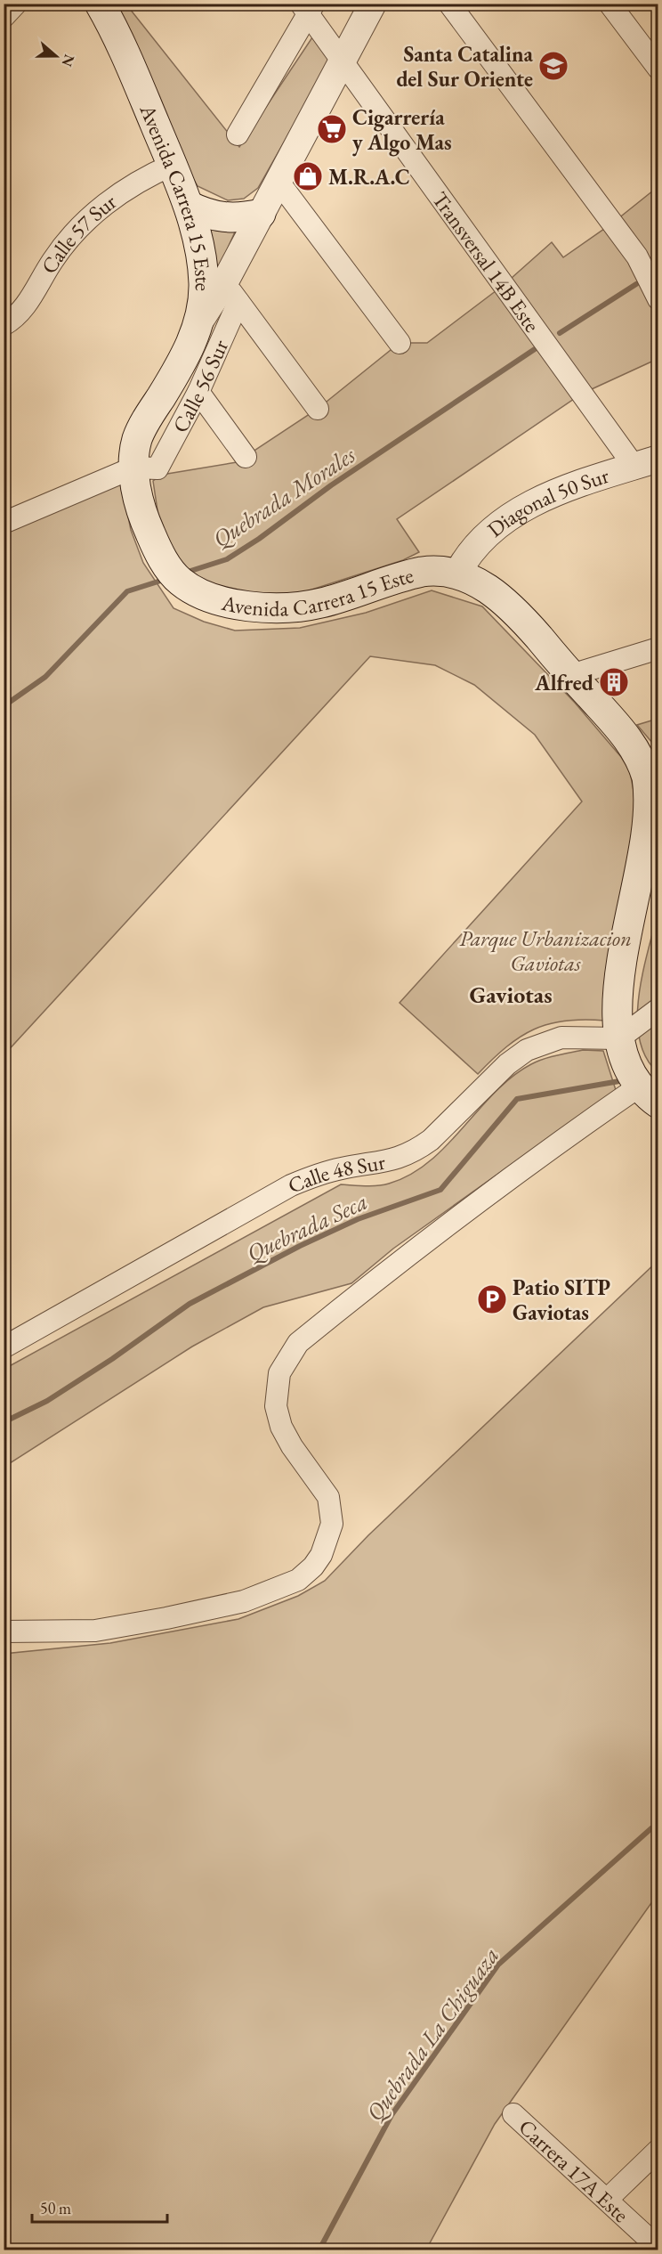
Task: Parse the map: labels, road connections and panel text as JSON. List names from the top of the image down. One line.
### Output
{"streets":{"main road":["Avenida Carrera 15 Este"],"street":["Calle 57 Sur","Transversal 14B Este","Calle 56 Sur","Diagonal 50 Sur","Calle 48 Sur","Carrera 17A Este"]},"crossings":[["Avenida Carrera 15 Este","Calle 57 Sur"],["Avenida Carrera 15 Este","Calle 56 Sur"],["Avenida Carrera 15 Este","Diagonal 50 Sur"],["Avenida Carrera 15 Este","Calle 48 Sur"],["Transversal 14B Este","Calle 56 Sur"],["Transversal 14B Este","Diagonal 50 Sur"]],"districts":["Gaviotas"],"water":["Quebrada Morales","Quebrada Seca","Quebrada La Chiguaza"],"parks":["Parque Urbanizacion Gaviotas"],"places":{"school or university":["Santa Catalina del Sur Oriente"],"supermarket":["Cigarrería y Algo Mas"],"shop":["M.R.A.C"],"building":["Alfred"],"parking":["Patio SITP Gaviotas"]},"scale_bar":"50 m","north":"right"}
